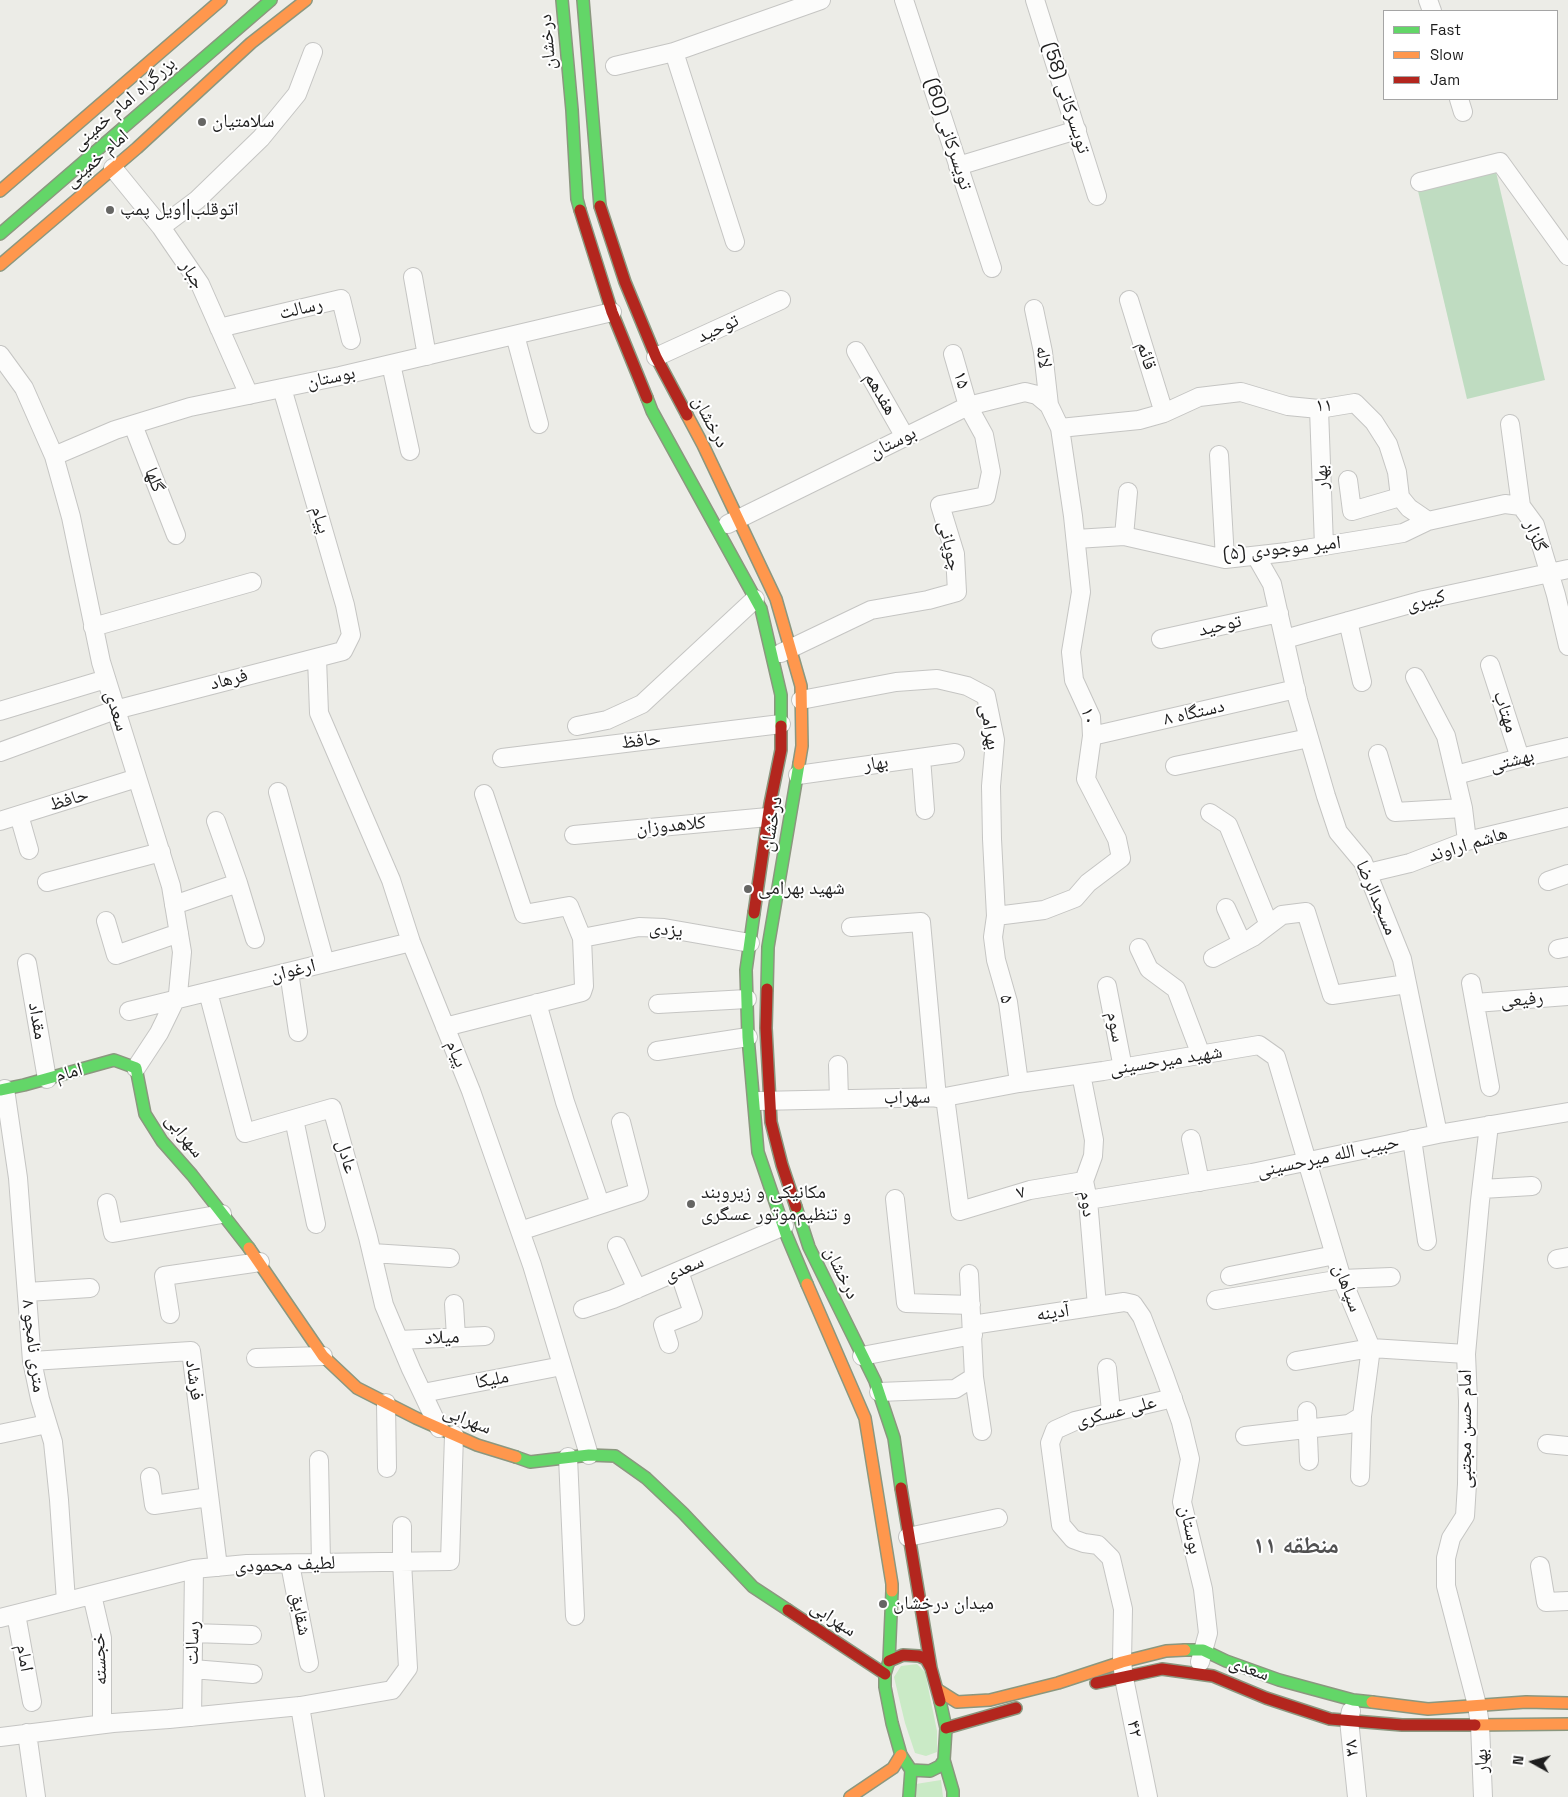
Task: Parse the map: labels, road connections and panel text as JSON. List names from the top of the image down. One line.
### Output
{"streets":{"main road":["درخشان","بزرگراه امام خمینی","امام خمینی","سعدی","امام","سهرابی"],"street":["تویسرکانی (58)","تویسرکانی (60)","جبار","رسالت","توحید","قائم","لاله","بوستان","۱۵","هفدهم","۱۱","بهار","گلها","پیام","گلزار","چوپانی","امیر موجودی (۵)","کبیری","فرهاد","مهتاب","۸ دستگاه","۱۰","بهرامی","حافظ","بهشتی","کلاهدوزان","هاشم اراوند","مسجدالرضا","یزدی","ارغوان","۵","رفیعی","مقداد","سوم","شهید میرحسینی","سهراب","عادل","حبیب الله میرحسینی","۷","دوم","سپاهان","آدینه","میلاد","۸ متری نامجو","فرشاد","ملیکا","علی عسکری","امام حسن مجتبی","لطیف محمودی","شقایق","خجسته","۴۲","۳۸"]},"crossings":[["درخشان","توحید"],["درخشان","بوستان"],["درخشان","بهار"],["درخشان","چوپانی"],["درخشان","سعدی"],["درخشان","بهرامی"],["درخشان","حافظ"],["درخشان","کلاهدوزان"],["درخشان","یزدی"],["درخشان","سهراب"],["درخشان","آدینه"],["امام خمینی","جبار"],["جبار","رسالت"],["جبار","بوستان"],["رسالت","لطیف محمودی"],["توحید","مسجدالرضا"],["قائم","۱۱"],["لاله","بوستان"],["بوستان","۱۵"],["بوستان","هفدهم"],["بوستان","گلها"],["بوستان","پیام"],["بوستان","چوپانی"],["بوستان","سعدی"],["بوستان","آدینه"],["بوستان","علی عسکری"],["۱۵","چوپانی"],["۱۱","بهار"],["۱۱","۱۰"],["بهار","امیر موجودی (۵)"],["بهار","سعدی"],["بهار","امام حسن مجتبی"],["پیام","فرهاد"],["پیام","ارغوان"],["پیام","سهرابی"],["پیام","ملیکا"],["گلزار","کبیری"],["امیر موجودی (۵)","۱۰"],["امیر موجودی (۵)","مسجدالرضا"],["کبیری","مسجدالرضا"],["فرهاد","سعدی"],["سعدی","حافظ"],["سعدی","ارغوان"],["سعدی","امام"],["سعدی","سهرابی"],["سعدی","علی عسکری"],["سعدی","امام حسن مجتبی"],["سعدی","۴۲"],["سعدی","۳۸"],["مهتاب","بهشتی"],["۸ دستگاه","۱۰"],["۸ دستگاه","مسجدالرضا"],["۱۰","بهرامی"],["۱۰","۵"],["بهرامی","۵"],["هاشم اراوند","مسجدالرضا"],["مسجدالرضا","حبیب الله میرحسینی"],["ارغوان","عادل"],["۵","شهید میرحسینی"],["مقداد","امام"],["سوم","شهید میرحسینی"],["شهید میرحسینی","سهراب"],["شهید میرحسینی","حبیب الله میرحسینی"],["شهید میرحسینی","دوم"],["شهید میرحسینی","سپاهان"],["امام","سهرابی"],["امام","۸ متری نامجو"],["امام","لطیف محمودی"],["سهراب","۷"],["سهرابی","عادل"],["سهرابی","لطیف محمودی"],["عادل","میلاد"],["عادل","ملیکا"],["عادل","لطیف محمودی"],["حبیب الله میرحسینی","دوم"],["حبیب الله میرحسینی","سپاهان"],["حبیب الله میرحسینی","امام حسن مجتبی"],["۷","دوم"],["دوم","آدینه"],["۸ متری نامجو","فرشاد"],["۸ متری نامجو","لطیف محمودی"],["فرشاد","لطیف محمودی"],["علی عسکری","۴۲"],["لطیف محمودی","شقایق"],["لطیف محمودی","خجسته"]],"districts":["منطقه ۱۱"],"places":["سلامتیان","اتوقلب|اویل پمپ","شهید بهرامی","مکانیکی و زیروبند و تنظیم‌موتور عسگری","میدان درخشان"],"legend":["Fast","Slow","Jam"],"north":"left"}
